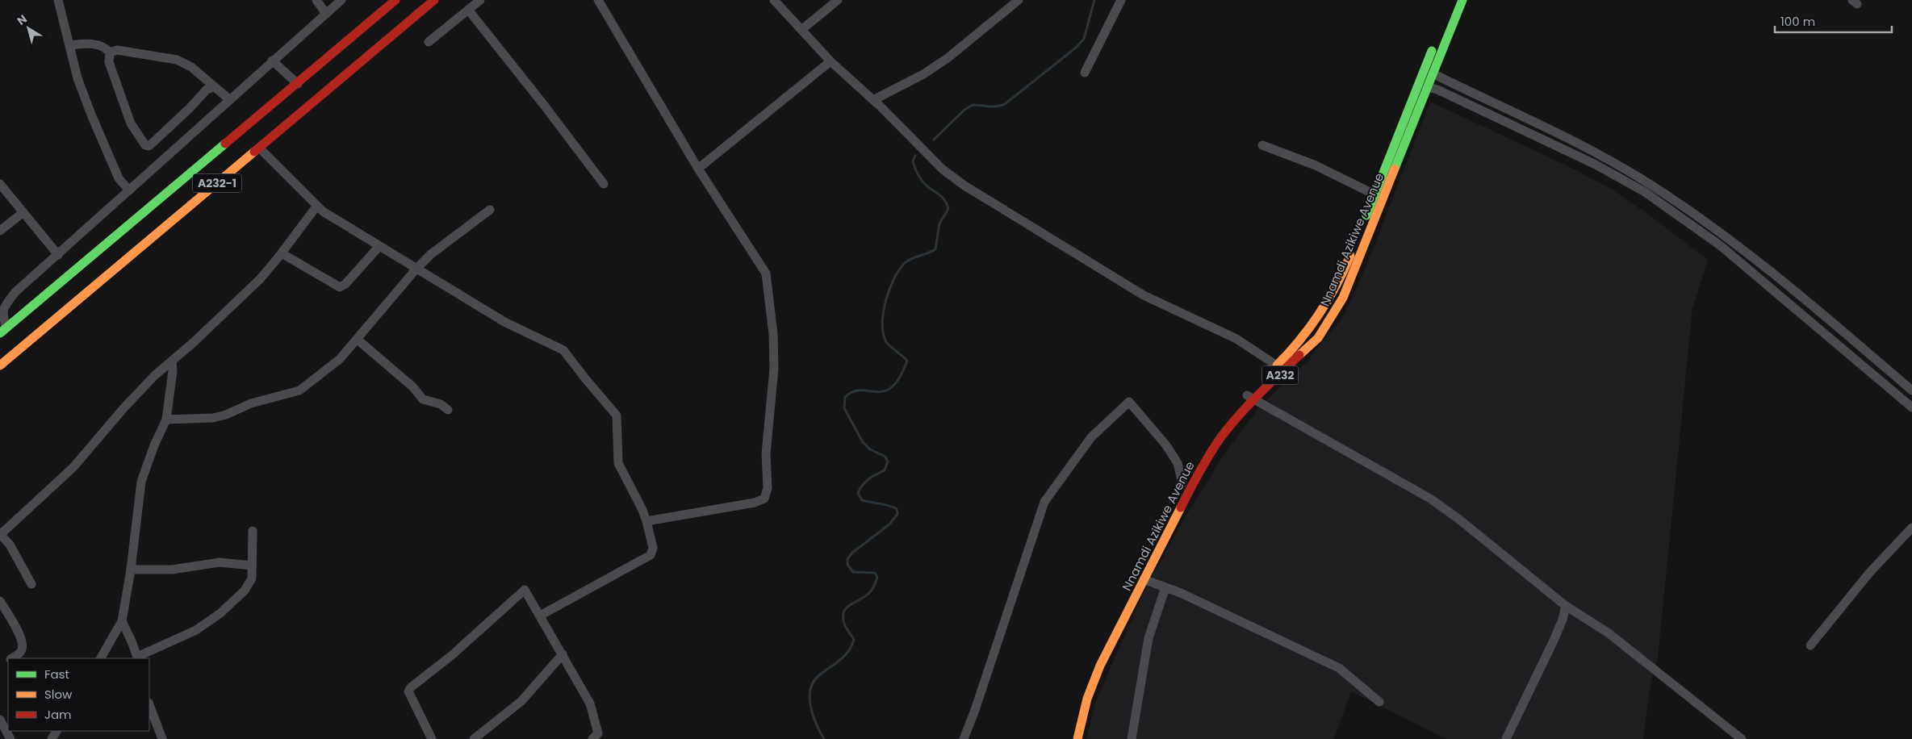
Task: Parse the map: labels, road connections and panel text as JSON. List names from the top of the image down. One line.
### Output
{"streets":{"main road":["A232-1","Nnamdi Azikiwe Avenue","A232"]},"legend":["Fast","Slow","Jam"],"scale_bar":"100 m","north":"top left"}
